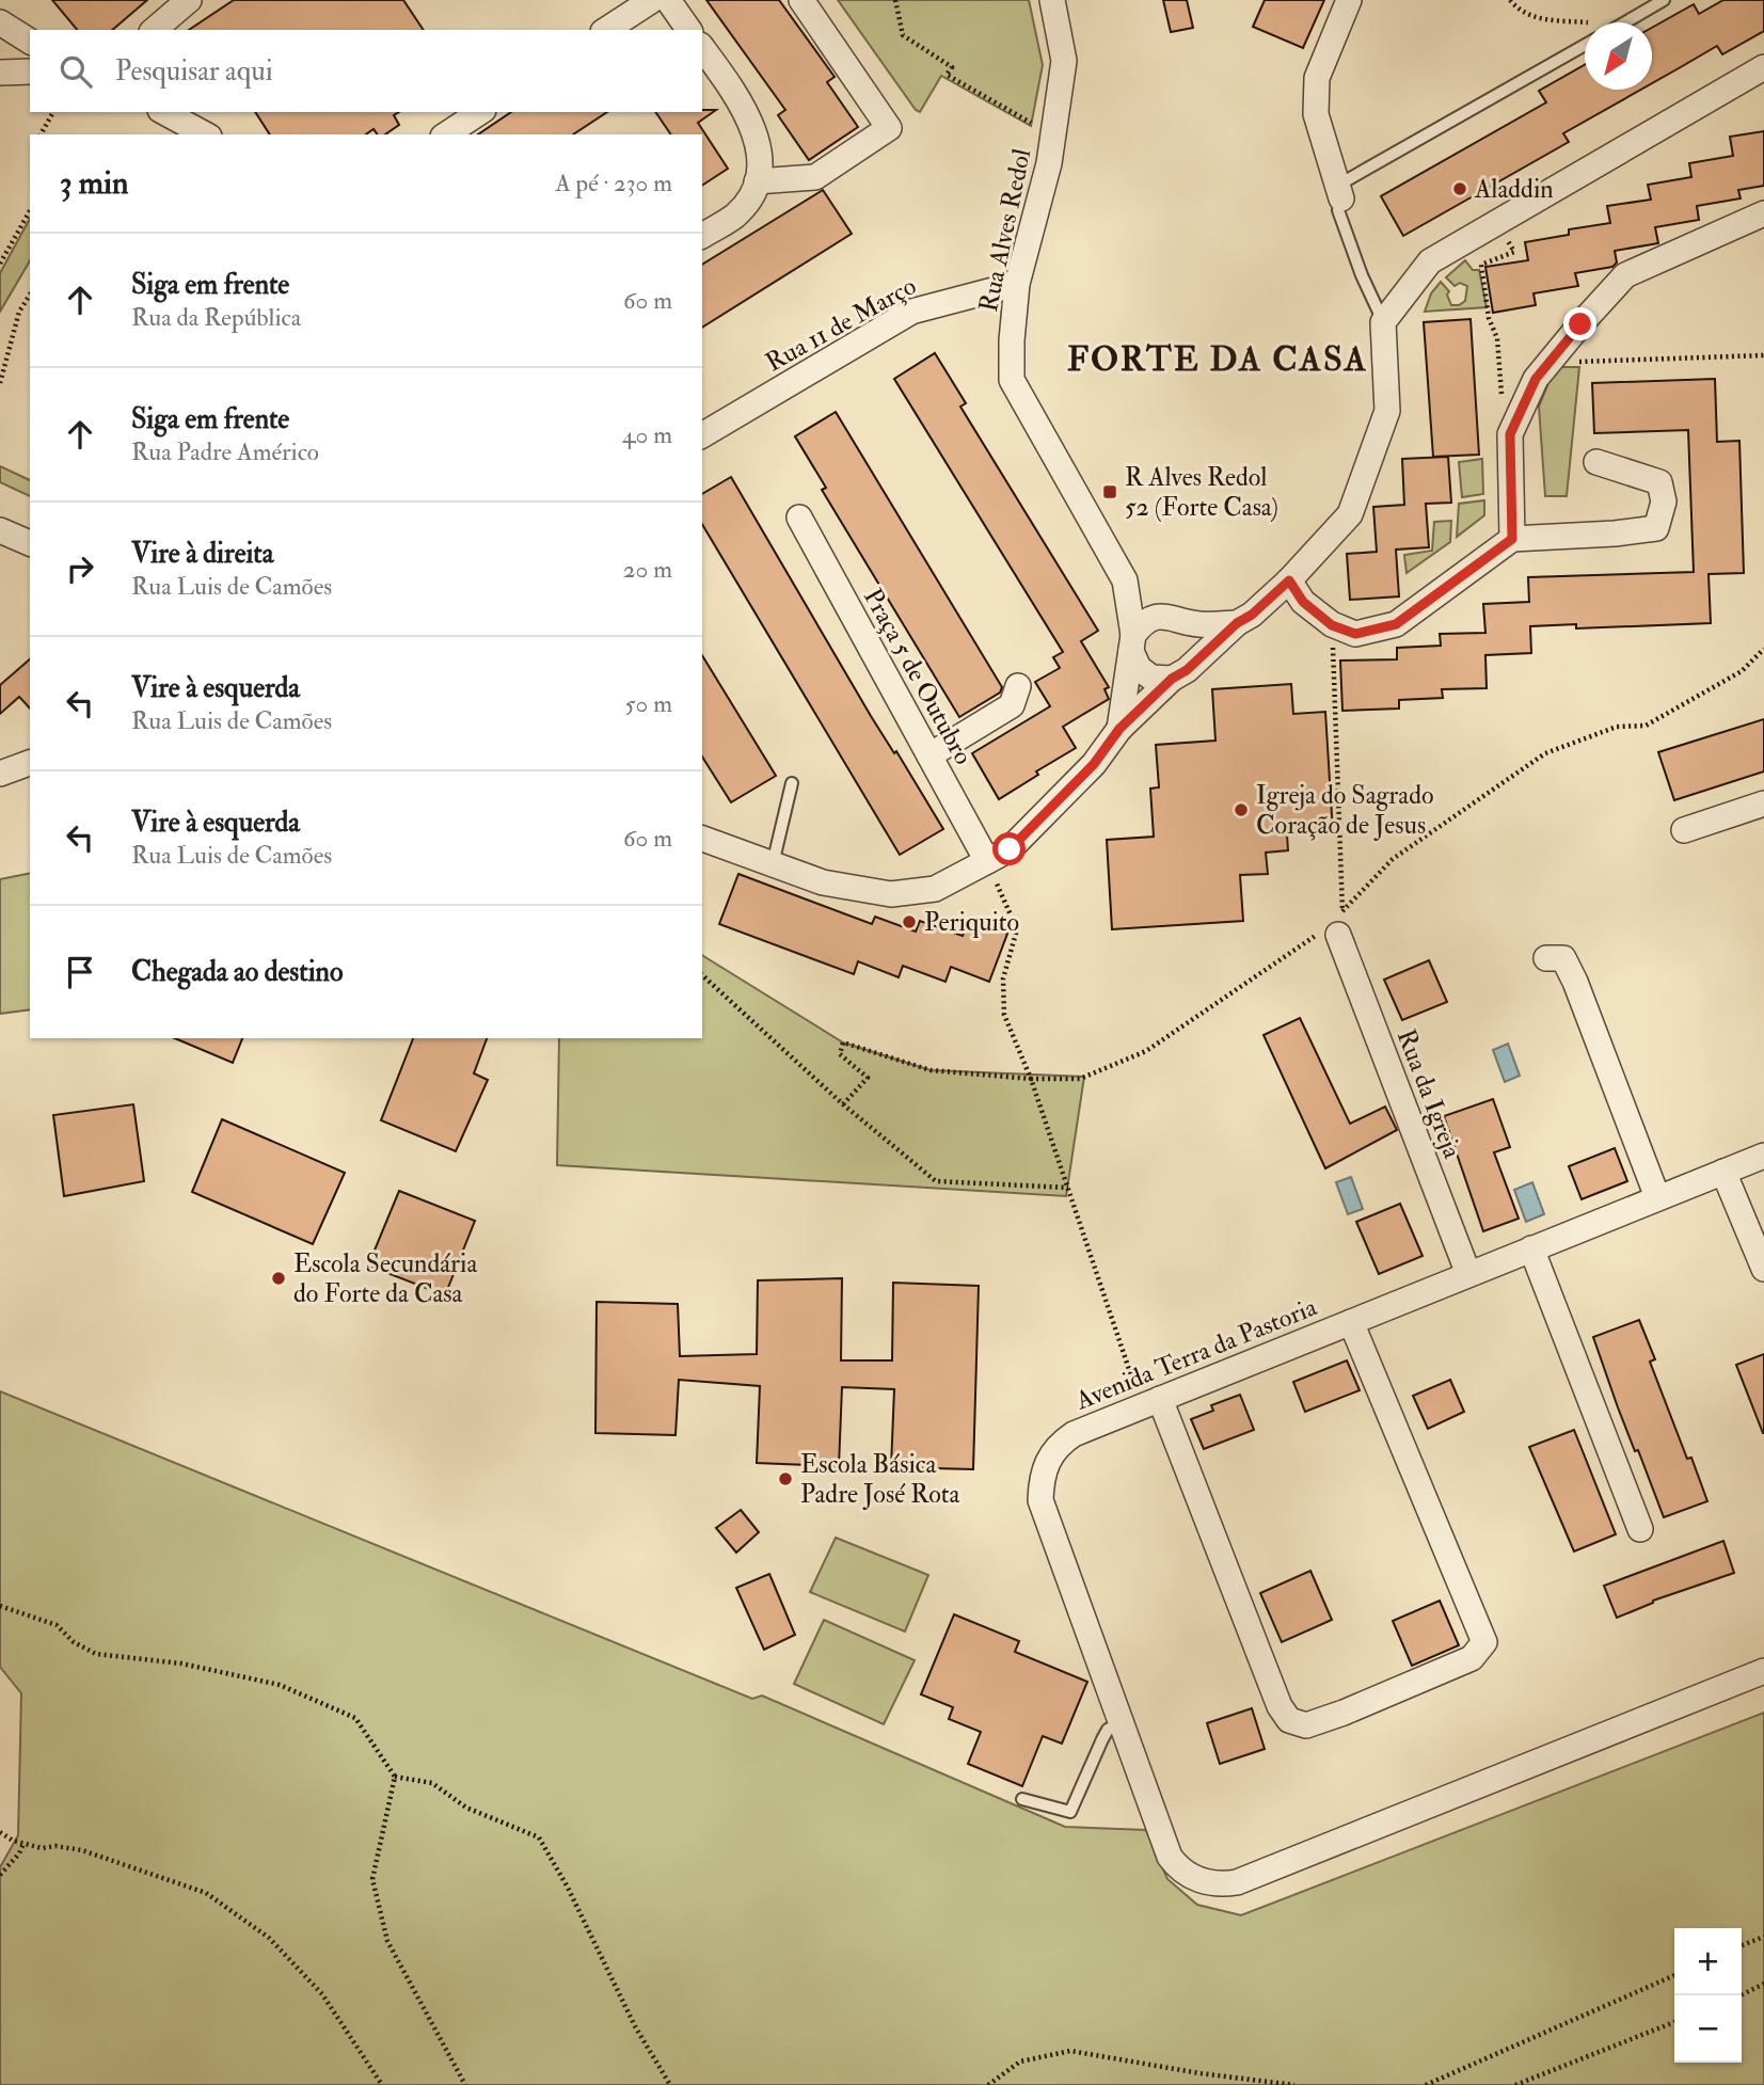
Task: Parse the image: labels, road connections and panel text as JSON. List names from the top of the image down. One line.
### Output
{"streets":{"street":["Rua Alves Redol","Rua 11 de Março","Praça 5 de Outubro","Rua da Igreja","Avenida Terra da Pastoria"]},"crossings":[["Rua Alves Redol","Rua 11 de Março"],["Rua da Igreja","Avenida Terra da Pastoria"]],"districts":["FORTE DA CASA"],"places":{"other":["Aladdin","Igreja do Sagrado Coração de Jesus","Periquito","Escola Secundária do Forte da Casa","Escola Básica Padre José Rota"],"transit":["R Alves Redol 52 (Forte Casa)"]},"north":"bottom left","page":{"search":"Pesquisar aqui","heading":["3 min","A pé · 230 m"],"list":[["Siga em frente","Rua da República","60 m"],["Siga em frente","Rua Padre Américo","40 m"],["Vire à direita","Rua Luis de Camões","20 m"],["Vire à esquerda","Rua Luis de Camões","50 m"],["Vire à esquerda","Rua Luis de Camões","60 m"],"Chegada ao destino"],"map_buttons":["+","−"]}}
